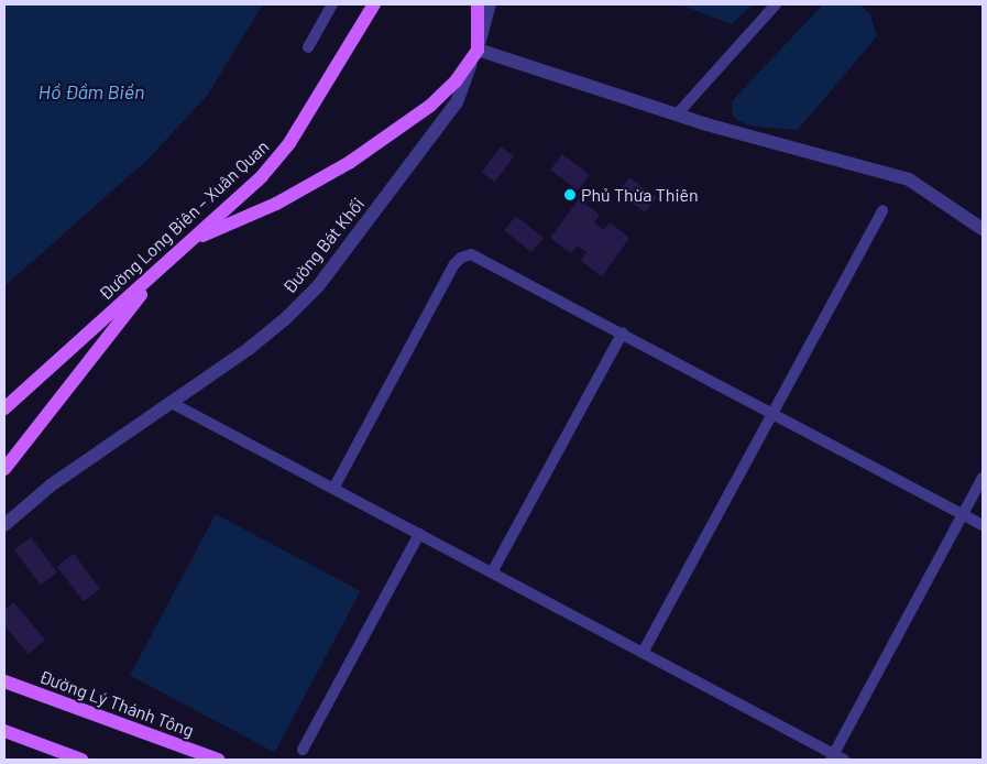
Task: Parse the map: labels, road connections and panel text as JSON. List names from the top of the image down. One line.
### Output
{"streets":{"main road":["Đường Long Biên – Xuân Quan","Đường Lý Thánh Tông"],"street":["Đường Bát Khối"]},"water":["Hồ Đầm Biền"],"places":["Phủ Thừa Thiên"]}
